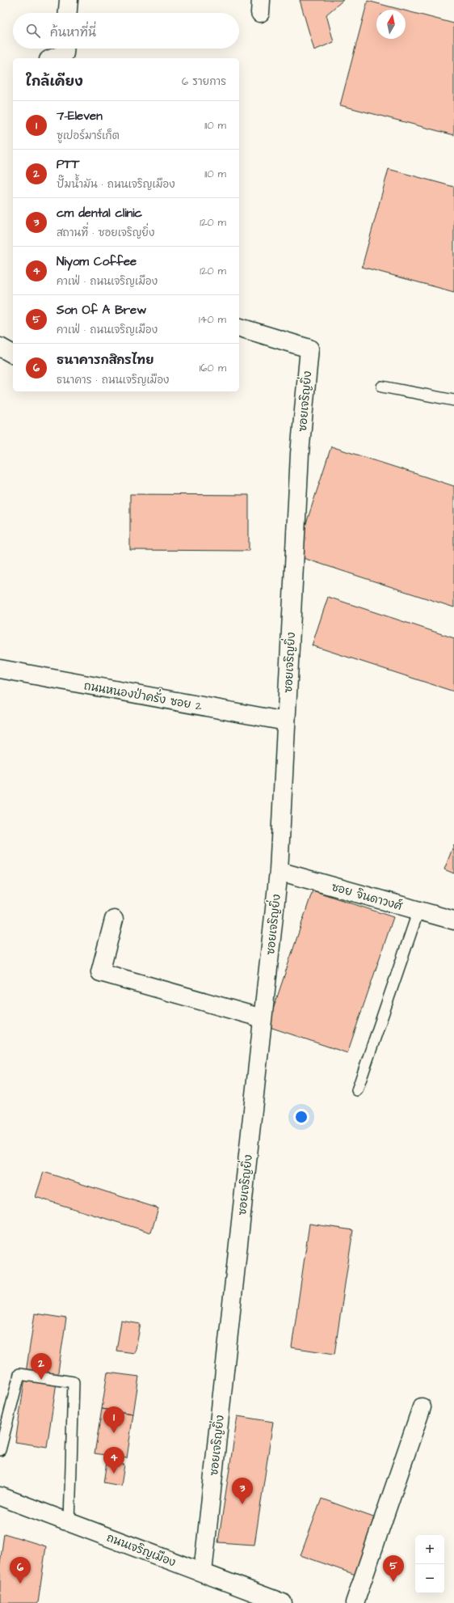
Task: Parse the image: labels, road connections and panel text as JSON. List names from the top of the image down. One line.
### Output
{"streets":{"street":["ซอยเจริญยิ่ง","ถนนหนองป่าครั่ง ซอย 2","ซอย จินดาวงศ์","ถนนเจริญเมือง"]},"crossings":[["ซอยเจริญยิ่ง","ถนนหนองป่าครั่ง ซอย 2"],["ซอยเจริญยิ่ง","ซอย จินดาวงศ์"],["ซอยเจริญยิ่ง","ถนนเจริญเมือง"]],"north":"top","page":{"search":"ค้นหาที่นี่","heading":["ใกล้เคียง","6 รายการ"],"list":[{"mark":"1","name":"7-Eleven","note":"ซูเปอร์มาร์เก็ต","value":"110 m"},{"mark":"2","name":"PTT","note":"ปั๊มน้ำมัน · ถนนเจริญเมือง","value":"110 m"},{"mark":"3","name":"cm dental clinic","note":"สถานที่ · ซอยเจริญยิ่ง","value":"120 m"},{"mark":"4","name":"Niyom Coffee","note":"คาเฟ่ · ถนนเจริญเมือง","value":"120 m"},{"mark":"5","name":"Son Of A Brew","note":"คาเฟ่ · ถนนเจริญเมือง","value":"140 m"},{"mark":"6","name":"ธนาคารกสิกรไทย","note":"ธนาคาร · ถนนเจริญเมือง","value":"160 m"}],"pins":["2","1","4","3","5","6"],"map_buttons":["+","−"]}}
